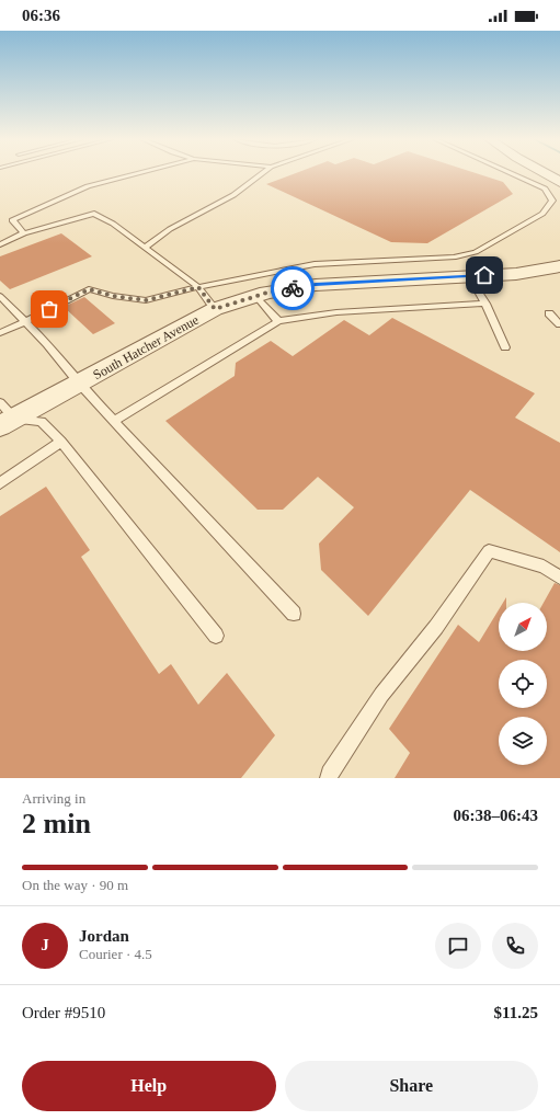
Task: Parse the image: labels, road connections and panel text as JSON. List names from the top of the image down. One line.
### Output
{"streets":{"street":["South Hatcher Avenue"]},"north":"top right","page":{"status":"06:36","heading":["2 min","Arriving in","06:38–06:43"],"panel":["Jordan","Courier · 4.5","Order #9510","$11.25"],"bar":"On the way · 90 m","round":"J","buttons":["Help","Share"]}}
